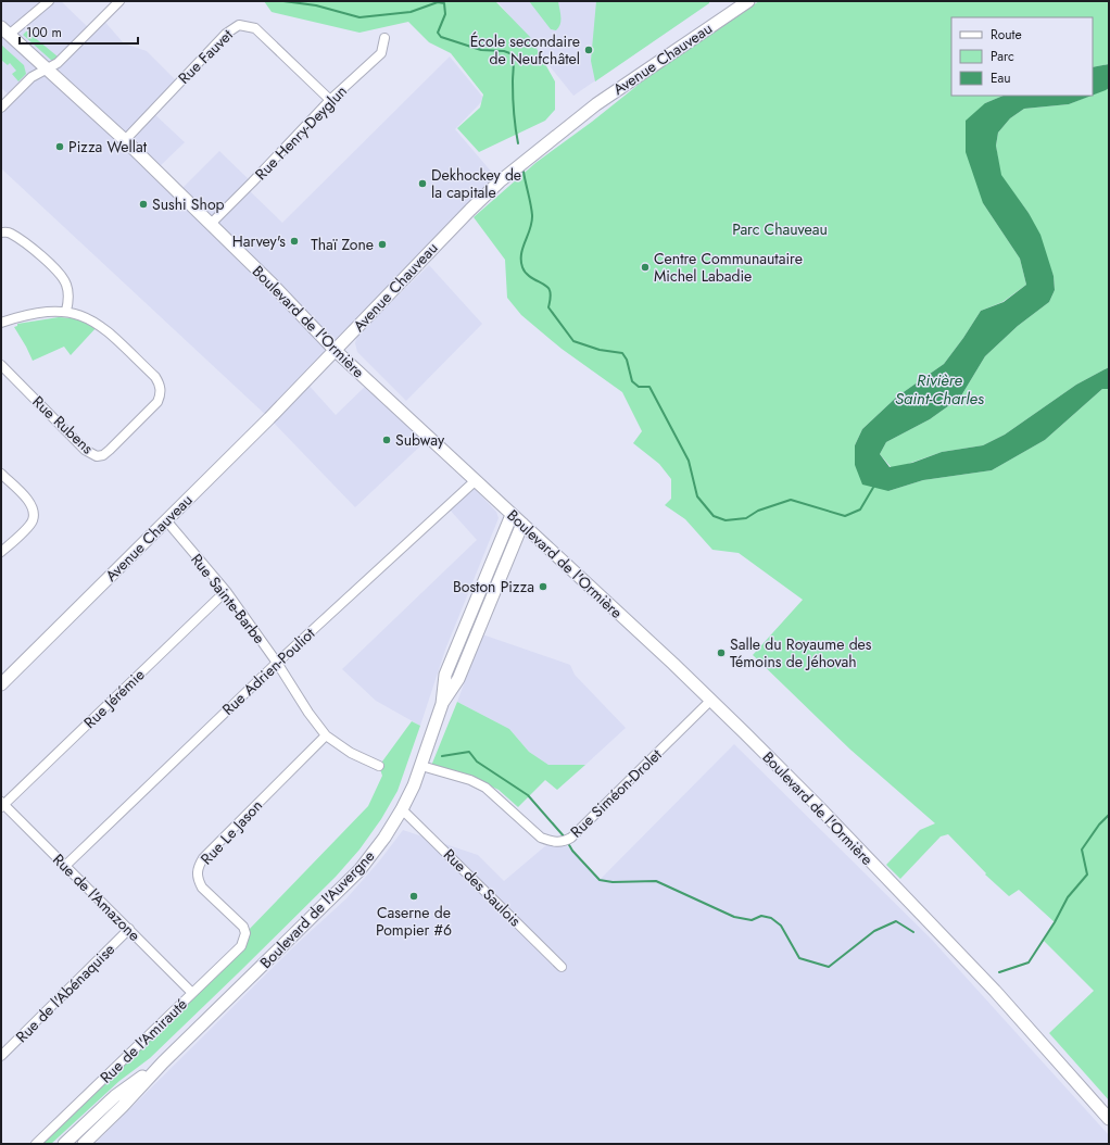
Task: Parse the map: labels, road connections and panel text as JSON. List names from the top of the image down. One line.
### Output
{"streets":{"main road":["Avenue Chauveau","Boulevard de l'Ormière","Boulevard de l'Auvergne"],"street":["Rue Fauvet","Rue Henry-Deyglun","Rue Rubens","Rue Sainte-Barbe","Rue Adrien-Pouliot","Rue Jérémie","Rue Siméon-Drolet","Rue Le Jason","Rue des Saulois","Rue de l'Amazone","Rue de l'Abénaquise","Rue de l'Amirauté"]},"crossings":[["Rue Fauvet","Rue Henry-Deyglun"],["Rue Fauvet","Boulevard de l'Ormière"],["Avenue Chauveau","Boulevard de l'Ormière"],["Avenue Chauveau","Rue Sainte-Barbe"],["Rue Henry-Deyglun","Boulevard de l'Ormière"],["Boulevard de l'Ormière","Rue Adrien-Pouliot"],["Boulevard de l'Ormière","Rue Siméon-Drolet"],["Boulevard de l'Ormière","Boulevard de l'Auvergne"],["Rue Sainte-Barbe","Rue Adrien-Pouliot"],["Rue Sainte-Barbe","Rue Jérémie"],["Rue Sainte-Barbe","Rue Le Jason"],["Rue Adrien-Pouliot","Rue de l'Amazone"],["Rue Jérémie","Rue de l'Amazone"],["Rue Siméon-Drolet","Boulevard de l'Auvergne"],["Rue Le Jason","Rue de l'Amirauté"],["Rue des Saulois","Boulevard de l'Auvergne"],["Rue de l'Amazone","Rue de l'Abénaquise"],["Rue de l'Amazone","Rue de l'Amirauté"]],"water":["Rivière Saint-Charles"],"parks":["Parc Chauveau"],"places":["École secondaire de Neufchâtel","Pizza Wellat","Dekhockey de la capitale","Sushi Shop","Harvey's","Thaï Zone","Centre Communautaire Michel Labadie","Subway","Boston Pizza","Salle du Royaume des Témoins de Jéhovah","Caserne de Pompier #6"],"legend":["Route","Parc","Eau"],"scale_bar":"100 m"}
